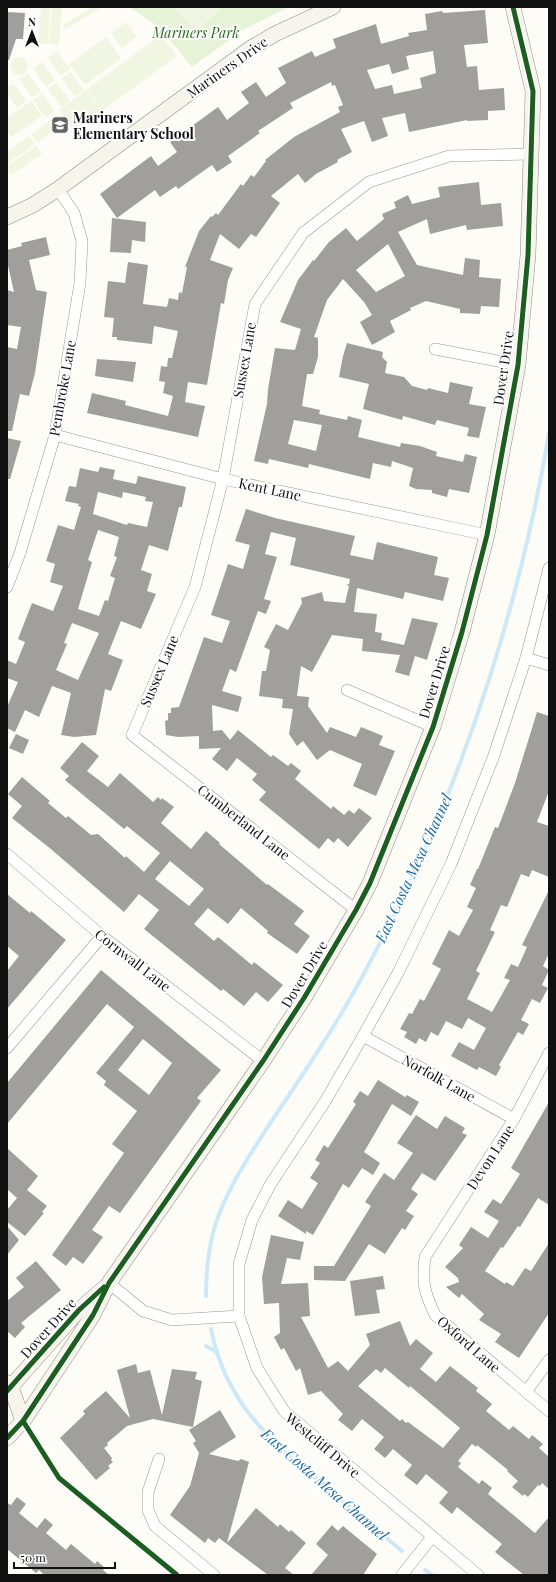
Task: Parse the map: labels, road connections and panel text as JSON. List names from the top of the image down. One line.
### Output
{"streets":{"street":["Mariners Drive","Sussex Lane","Dover Drive","Pembroke Lane","Kent Lane","Cumberland Lane","Cornwall Lane","Norfolk Lane","Devon Lane","Oxford Lane","Westcliff Drive"]},"crossings":[["Mariners Drive","Pembroke Lane"],["Sussex Lane","Dover Drive"],["Sussex Lane","Kent Lane"],["Sussex Lane","Cumberland Lane"],["Dover Drive","Kent Lane"],["Dover Drive","Cumberland Lane"],["Dover Drive","Cornwall Lane"],["Pembroke Lane","Kent Lane"],["Norfolk Lane","Devon Lane"],["Devon Lane","Oxford Lane"]],"water":["East Costa Mesa Channel"],"parks":["Mariners Park"],"places":{"school or university":["Mariners Elementary School"]},"scale_bar":"50 m","north":"top"}
